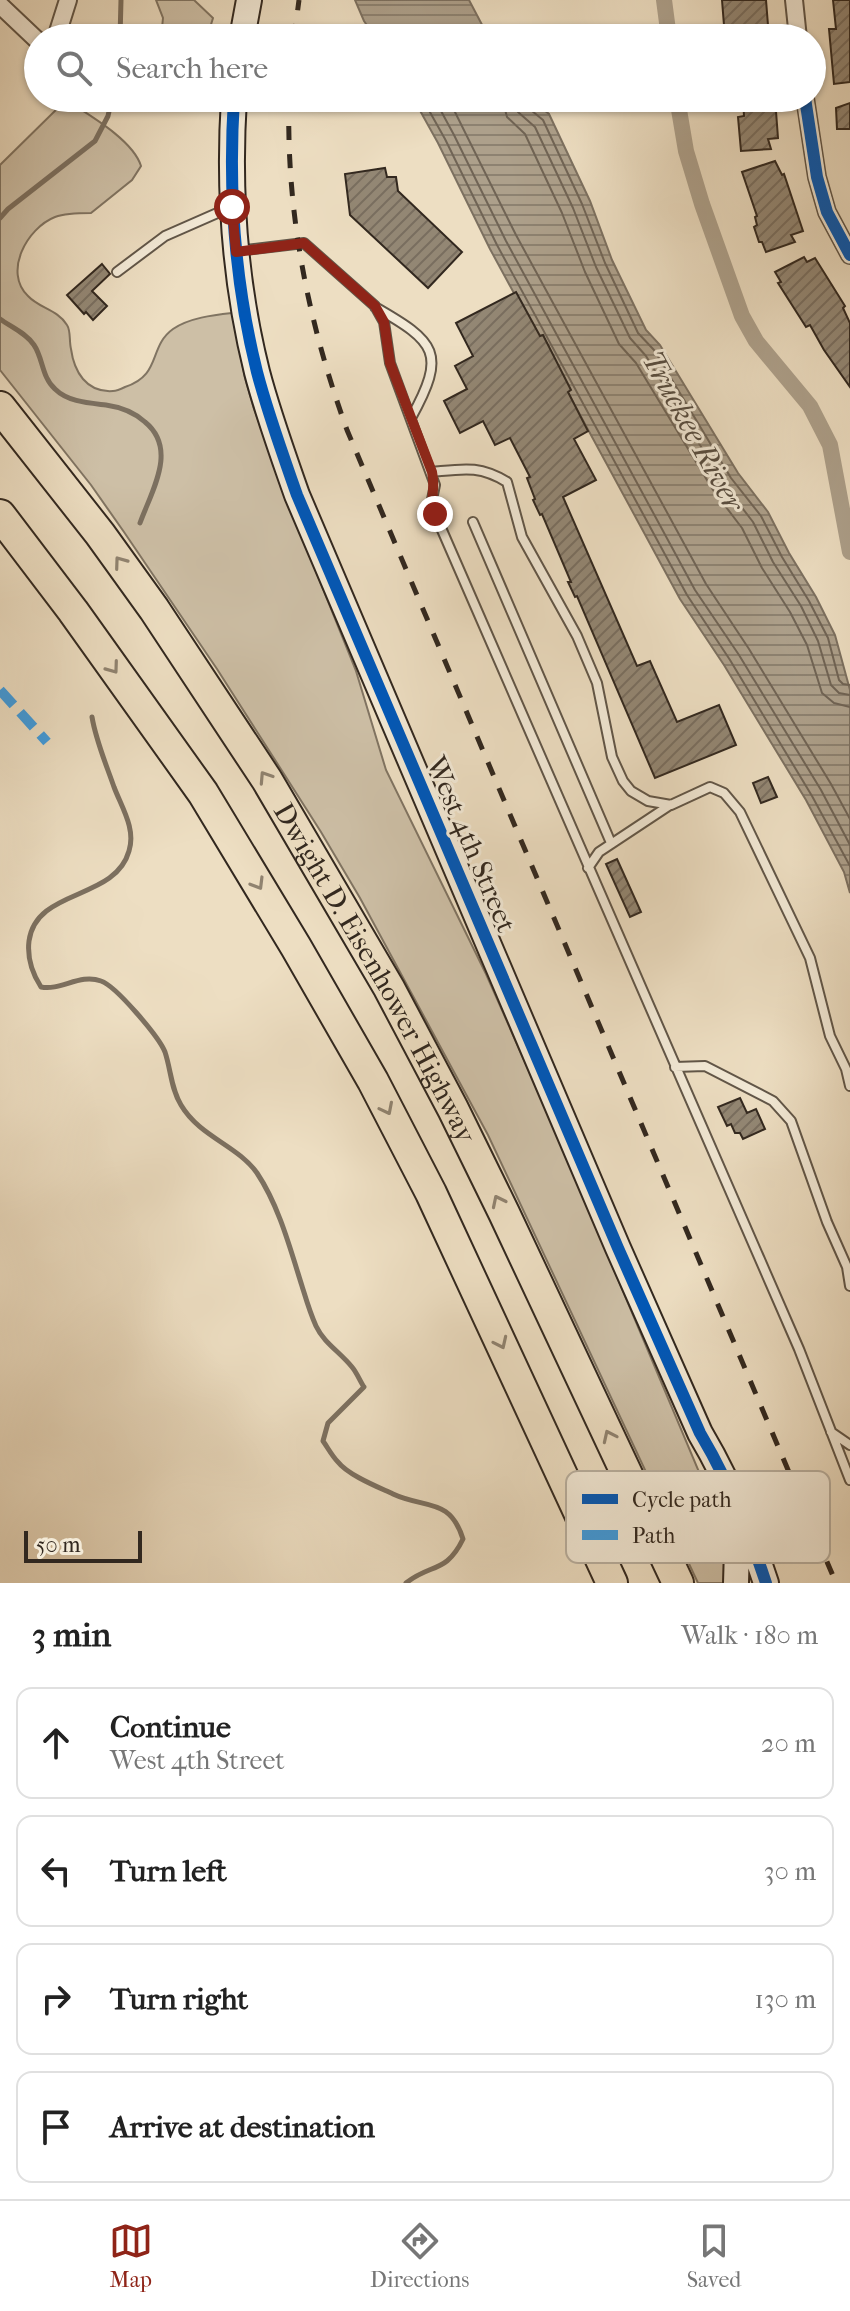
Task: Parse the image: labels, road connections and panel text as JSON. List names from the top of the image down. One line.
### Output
{"streets":{"highway":["Dwight D. Eisenhower Highway"],"main road":["West 4th Street"]},"water":["Truckee River"],"legend":["Cycle path","Path"],"scale_bar":"50 m","page":{"search":"Search here","scale":"50 m","heading":["3 min","Walk · 180 m"],"list":[["Continue","West 4th Street","20 m"],["Turn left","30 m"],["Turn right","130 m"],"Arrive at destination"],"nav":["Map","Directions","Saved"]}}
